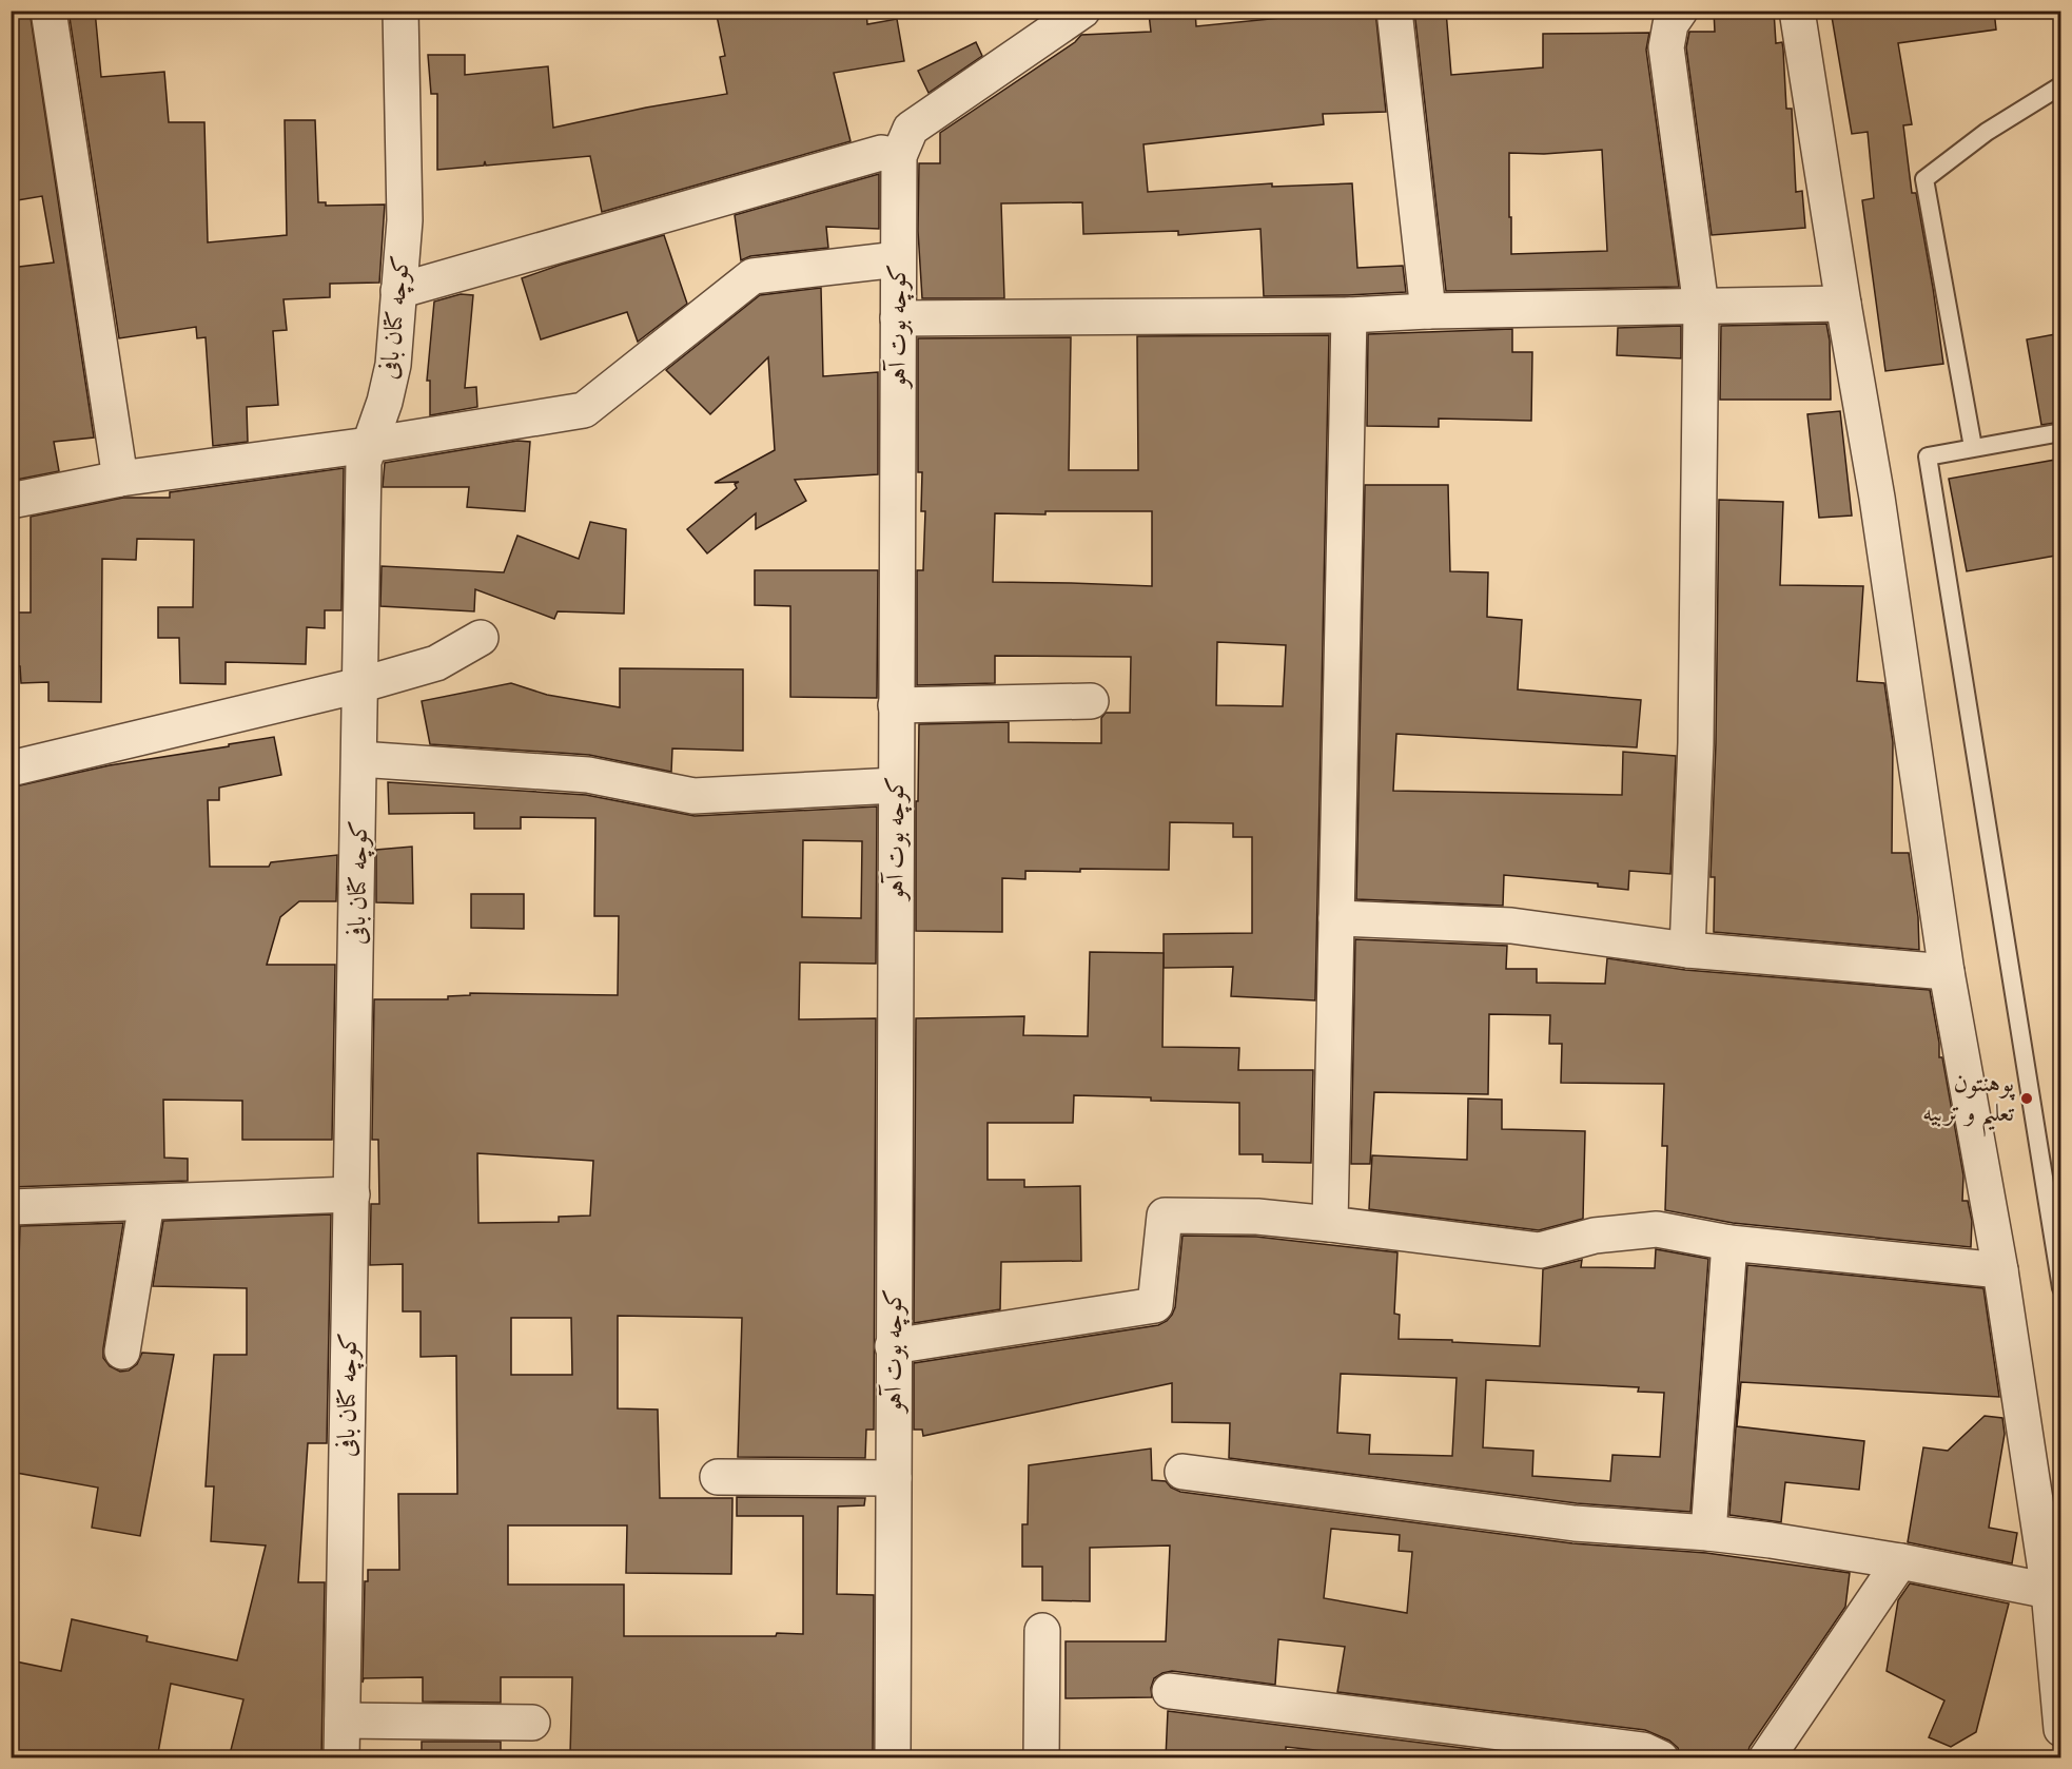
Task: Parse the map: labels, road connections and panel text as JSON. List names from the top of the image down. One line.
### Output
{"streets":{"street":["کوچه کتان بافی","کوچه بوت آهو"]},"places":["پوهنتون تعلیم و تربیه"]}
